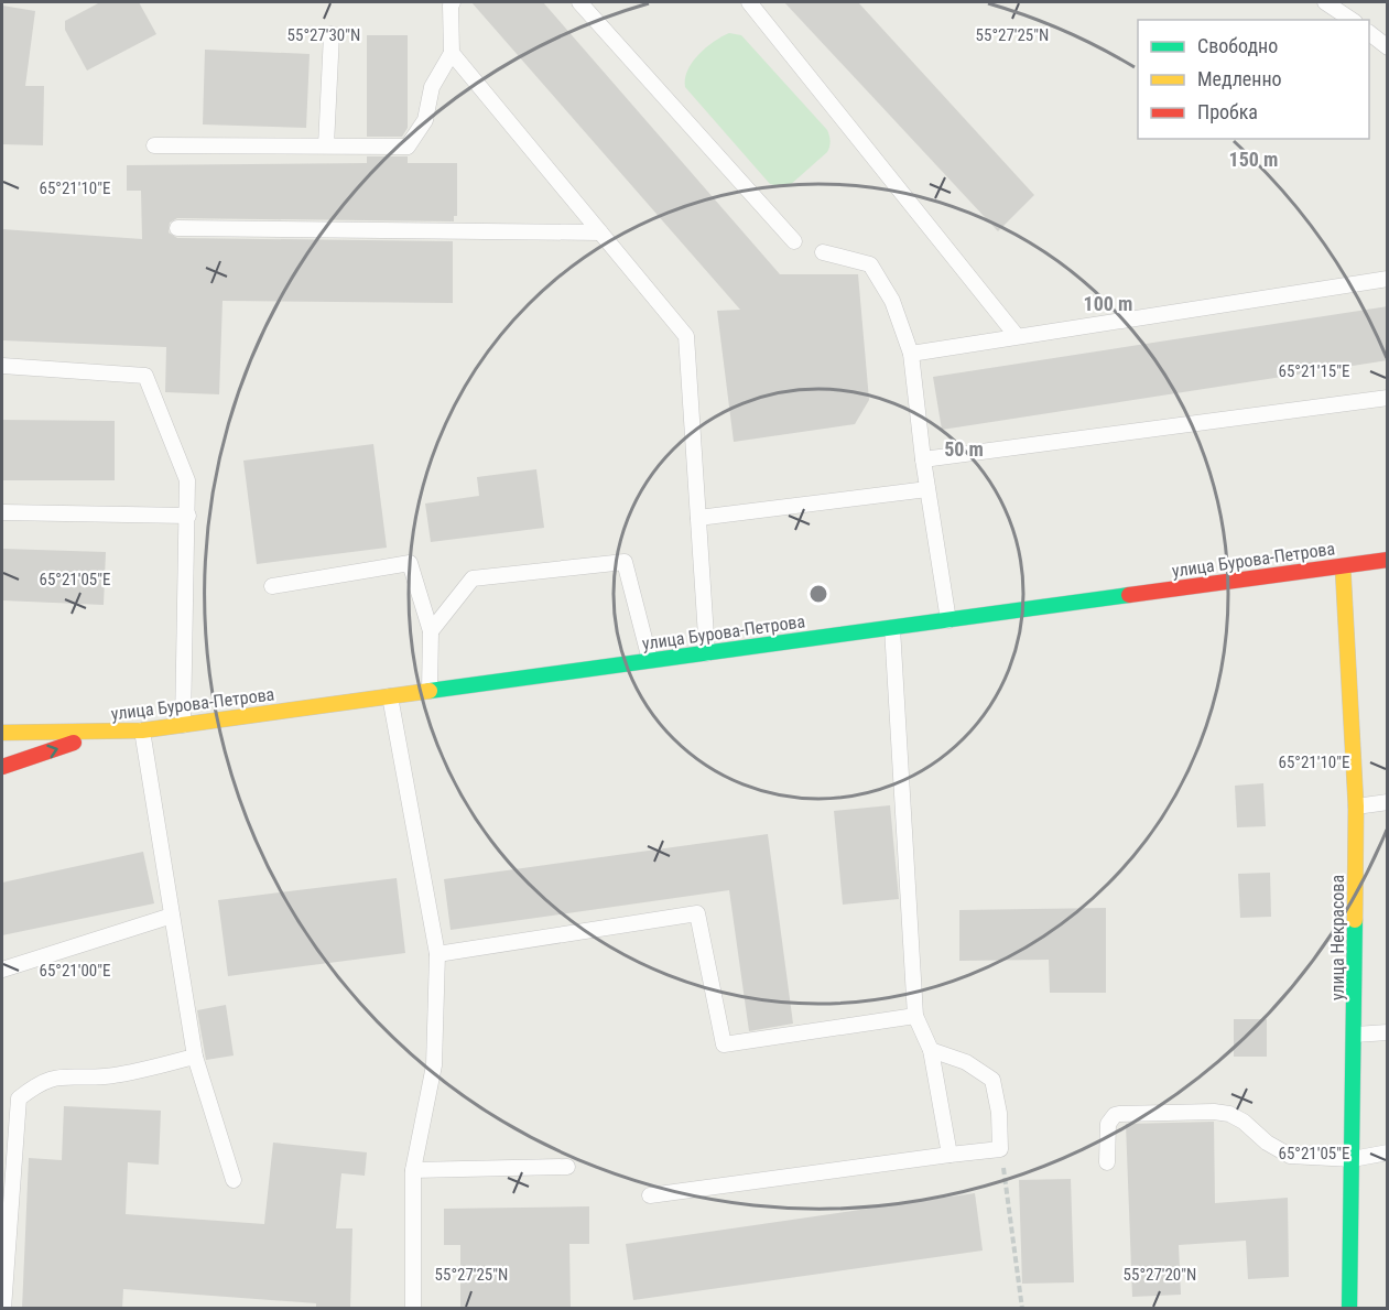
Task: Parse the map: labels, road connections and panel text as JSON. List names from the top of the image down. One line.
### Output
{"streets":{"main road":["улица Бурова-Петрова","улица Некрасова"]},"crossings":[["улица Бурова-Петрова","улица Некрасова"]],"legend":["Свободно","Медленно","Пробка"],"coordinates":["55°27'30\"N","55°27'25\"N","65°21'10\"E","65°21'15\"E","65°21'05\"E","65°21'00\"E","55°27'20\"N"],"rings":["150 m","100 m","50 m"]}
